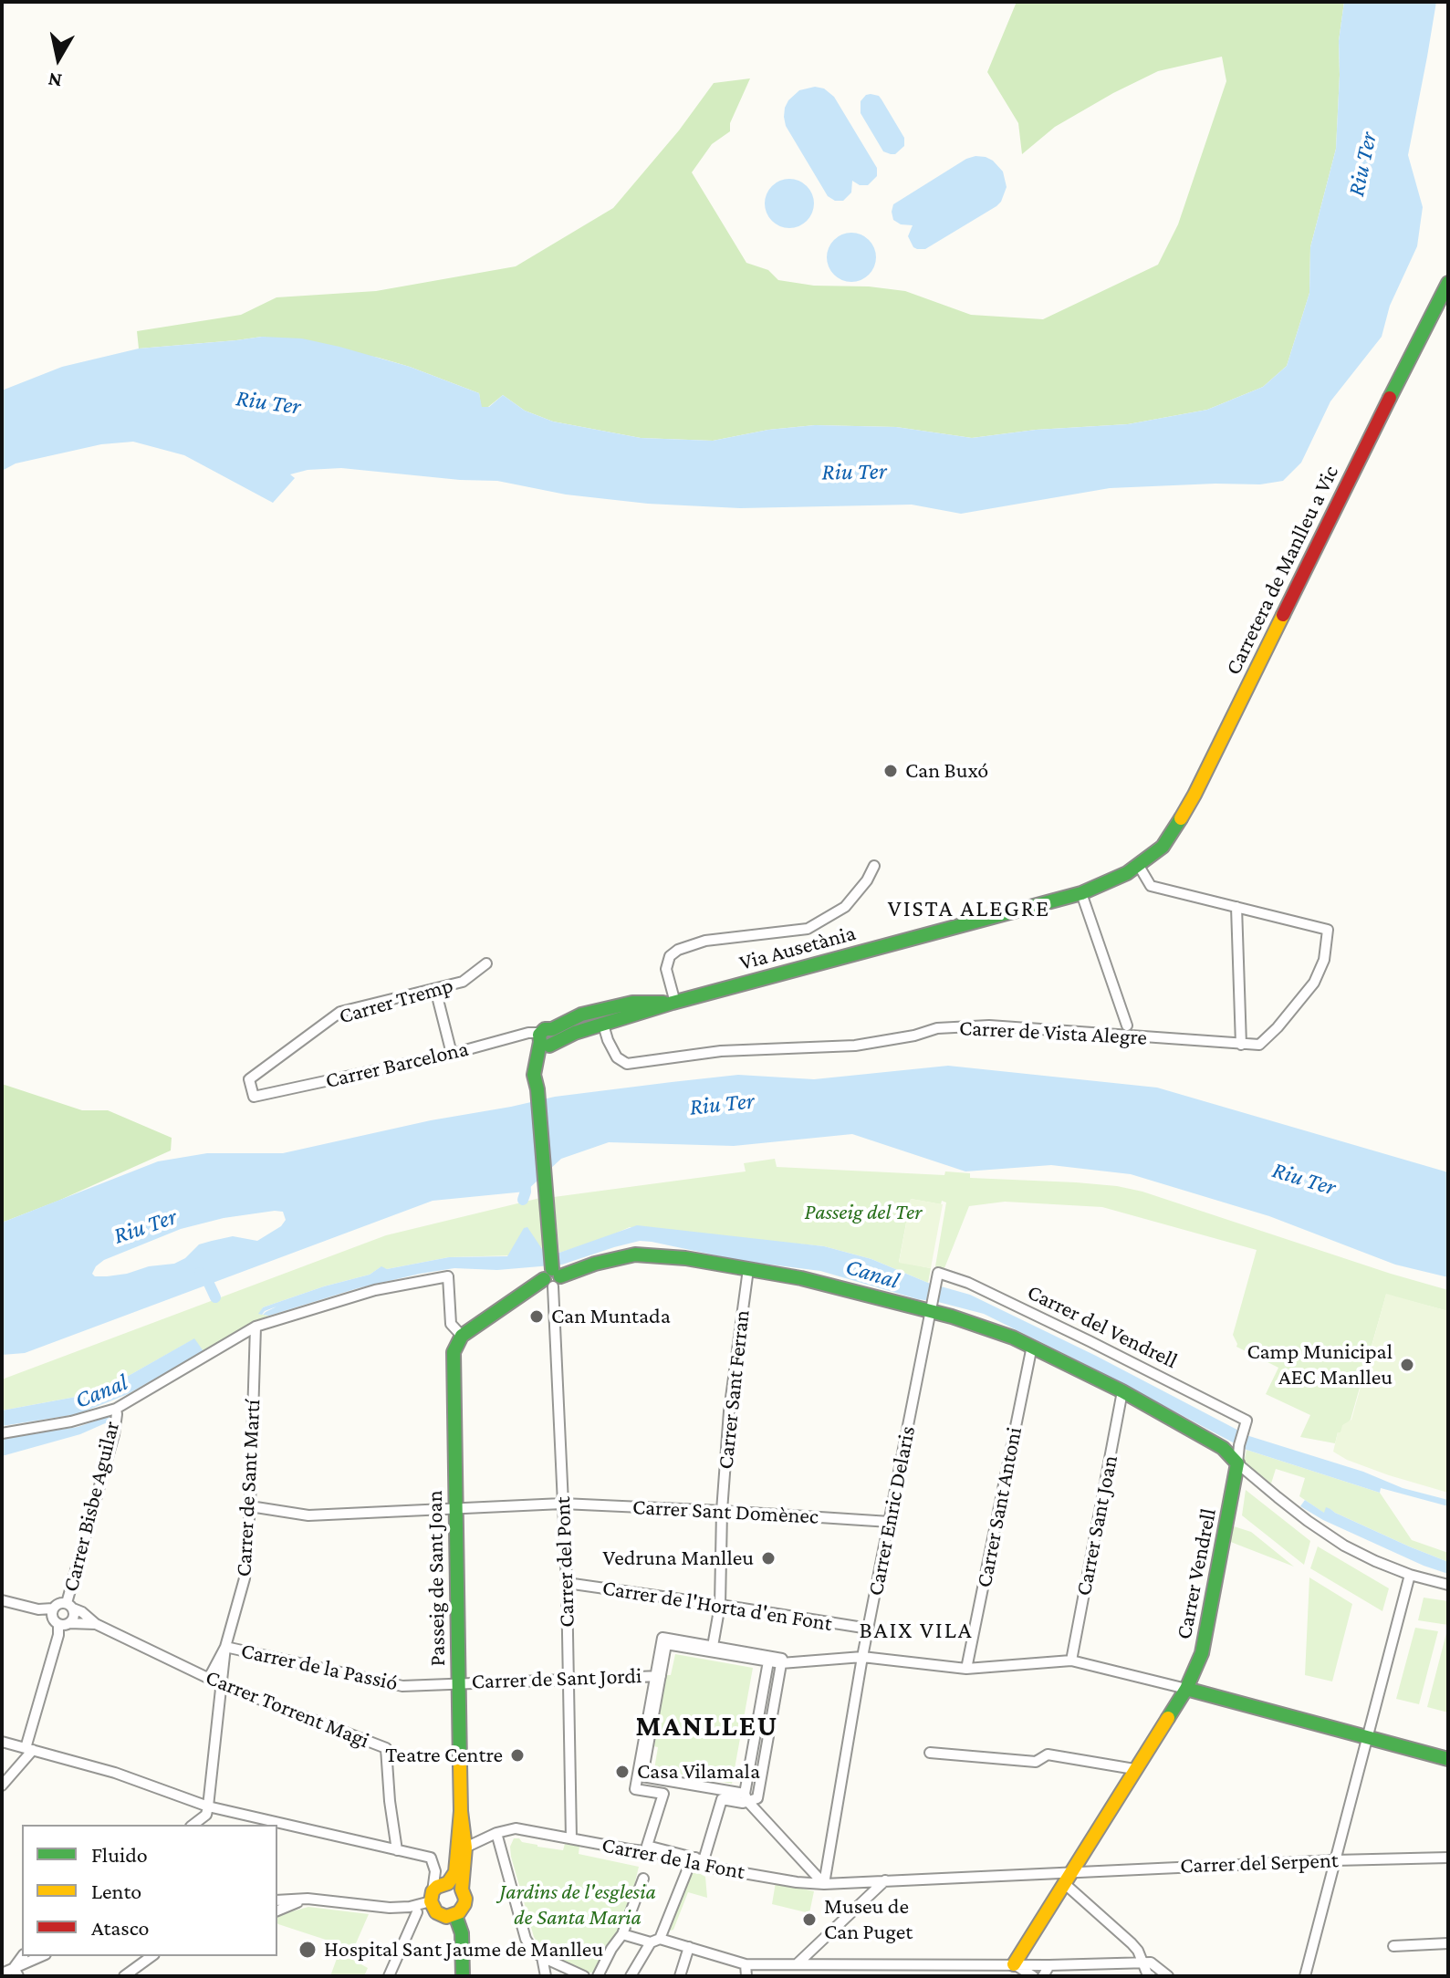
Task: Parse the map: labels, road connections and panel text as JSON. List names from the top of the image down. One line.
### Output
{"streets":{"street":["Carretera de Manlleu a Vic","Via Ausetània","Carrer Tremp","Carrer de Vista Alegre","Carrer Barcelona","Carrer del Vendrell","Carrer Sant Ferran","Carrer de Sant Martí","Carrer Bisbe Aguilar","Carrer Sant Antoni","Carrer Enric Delaris","Carrer Sant Domènec","Carrer Sant Joan","Carrer del Pont","Carrer Vendrell","Passeig de Sant Joan","Carrer de l'Horta d'en Font","Carrer de la Passió","Carrer de Sant Jordi","Carrer Torrent Magi","Carrer de la Font","Carrer del Serpent"]},"crossings":[["Carretera de Manlleu a Vic","Via Ausetània"],["Via Ausetània","Carrer de Vista Alegre"],["Via Ausetània","Carrer Barcelona"],["Carrer Tremp","Carrer Barcelona"],["Carrer del Vendrell","Carrer Enric Delaris"],["Carrer del Vendrell","Carrer Vendrell"],["Carrer Sant Ferran","Carrer Sant Domènec"],["Carrer Sant Ferran","Carrer de l'Horta d'en Font"],["Carrer de Sant Martí","Carrer Sant Domènec"],["Carrer de Sant Martí","Carrer de la Passió"],["Carrer de Sant Martí","Carrer Torrent Magi"],["Carrer Bisbe Aguilar","Carrer Torrent Magi"],["Carrer Enric Delaris","Carrer Sant Domènec"],["Carrer Enric Delaris","Carrer de l'Horta d'en Font"],["Carrer Enric Delaris","Carrer de la Font"],["Carrer Sant Domènec","Carrer del Pont"],["Carrer Sant Domènec","Passeig de Sant Joan"],["Carrer del Pont","Carrer de l'Horta d'en Font"],["Carrer del Pont","Carrer de Sant Jordi"],["Carrer del Pont","Carrer de la Font"],["Passeig de Sant Joan","Carrer de la Passió"],["Passeig de Sant Joan","Carrer de Sant Jordi"],["Carrer de la Passió","Carrer de Sant Jordi"],["Carrer de la Font","Carrer del Serpent"]],"districts":["VISTA ALEGRE","BAIX VILA","MANLLEU"],"water":["Riu Ter","Canal"],"parks":["Passeig del Ter","Jardins de l'esglesia de Santa Maria"],"places":["Can Buxó","Can Muntada","Camp Municipal AEC Manlleu","Vedruna Manlleu","Teatre Centre","Casa Vilamala","Museu de Can Puget","Hospital Sant Jaume de Manlleu"],"legend":["Fluido","Lento","Atasco"],"north":"bottom"}
